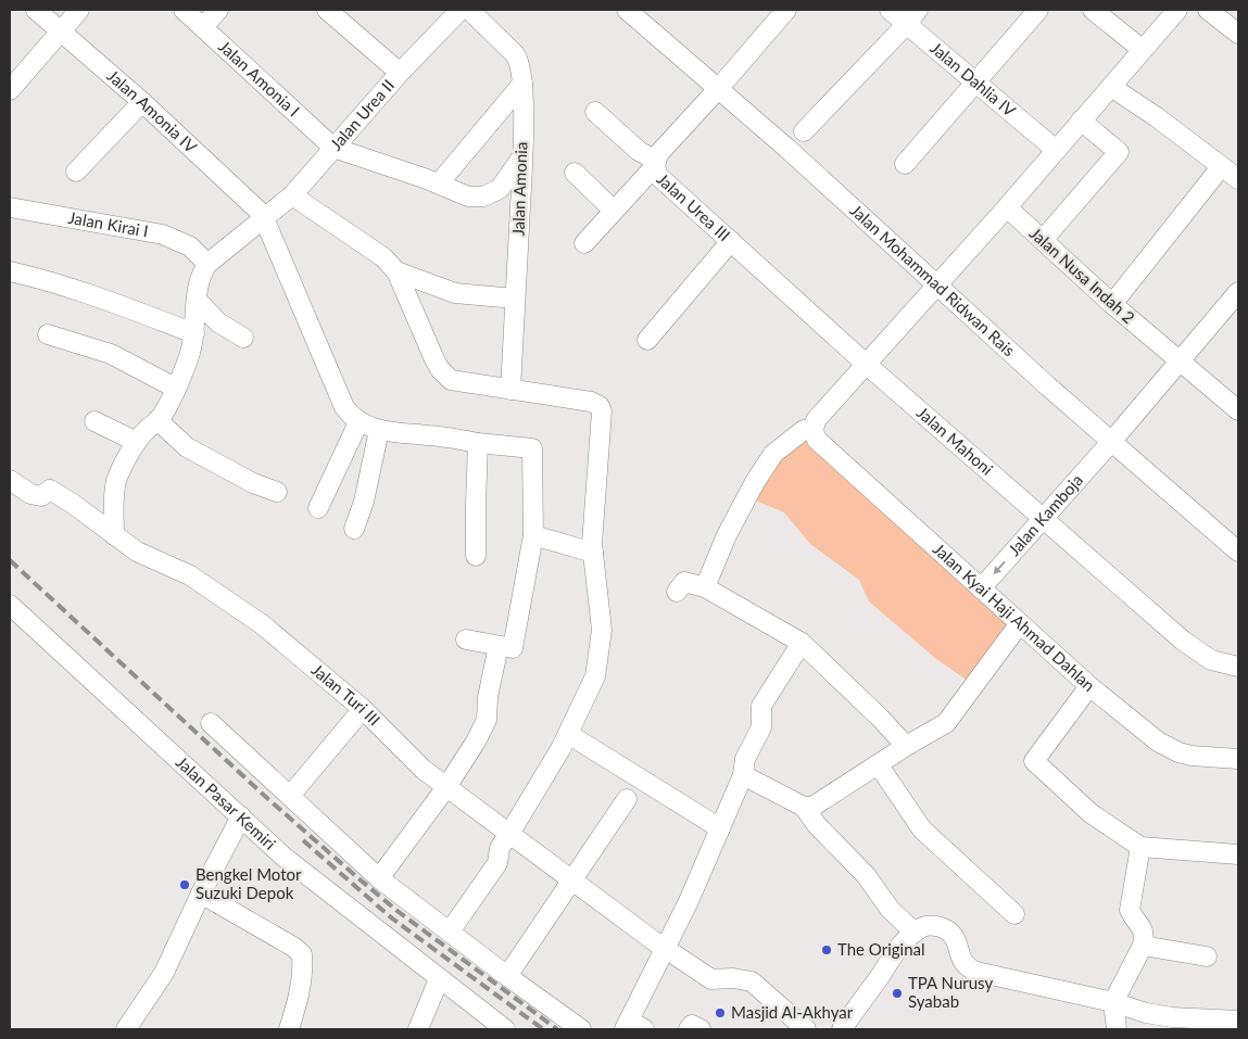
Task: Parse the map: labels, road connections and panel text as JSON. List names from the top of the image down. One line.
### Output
{"streets":{"street":["Jalan Amonia I","Jalan Dahlia IV","Jalan Amonia IV","Jalan Urea II","Jalan Amonia","Jalan Urea III","Jalan Kirai I","Jalan Nusa Indah 2","Jalan Mohammad Ridwan Rais","Jalan Mahoni","Jalan Kamboja","Jalan Kyai Haji Ahmad Dahlan","Jalan Turi III","Jalan Pasar Kemiri"]},"crossings":[["Jalan Amonia I","Jalan Urea II"],["Jalan Amonia IV","Jalan Urea II"],["Jalan Urea II","Jalan Kirai I"],["Jalan Urea III","Jalan Mohammad Ridwan Rais"],["Jalan Urea III","Jalan Mahoni"],["Jalan Nusa Indah 2","Jalan Kamboja"],["Jalan Mohammad Ridwan Rais","Jalan Kamboja"],["Jalan Mahoni","Jalan Kamboja"],["Jalan Kamboja","Jalan Kyai Haji Ahmad Dahlan"]],"places":["Bengkel Motor Suzuki Depok","The Original","TPA Nurusy Syabab","Masjid Al-Akhyar"]}
